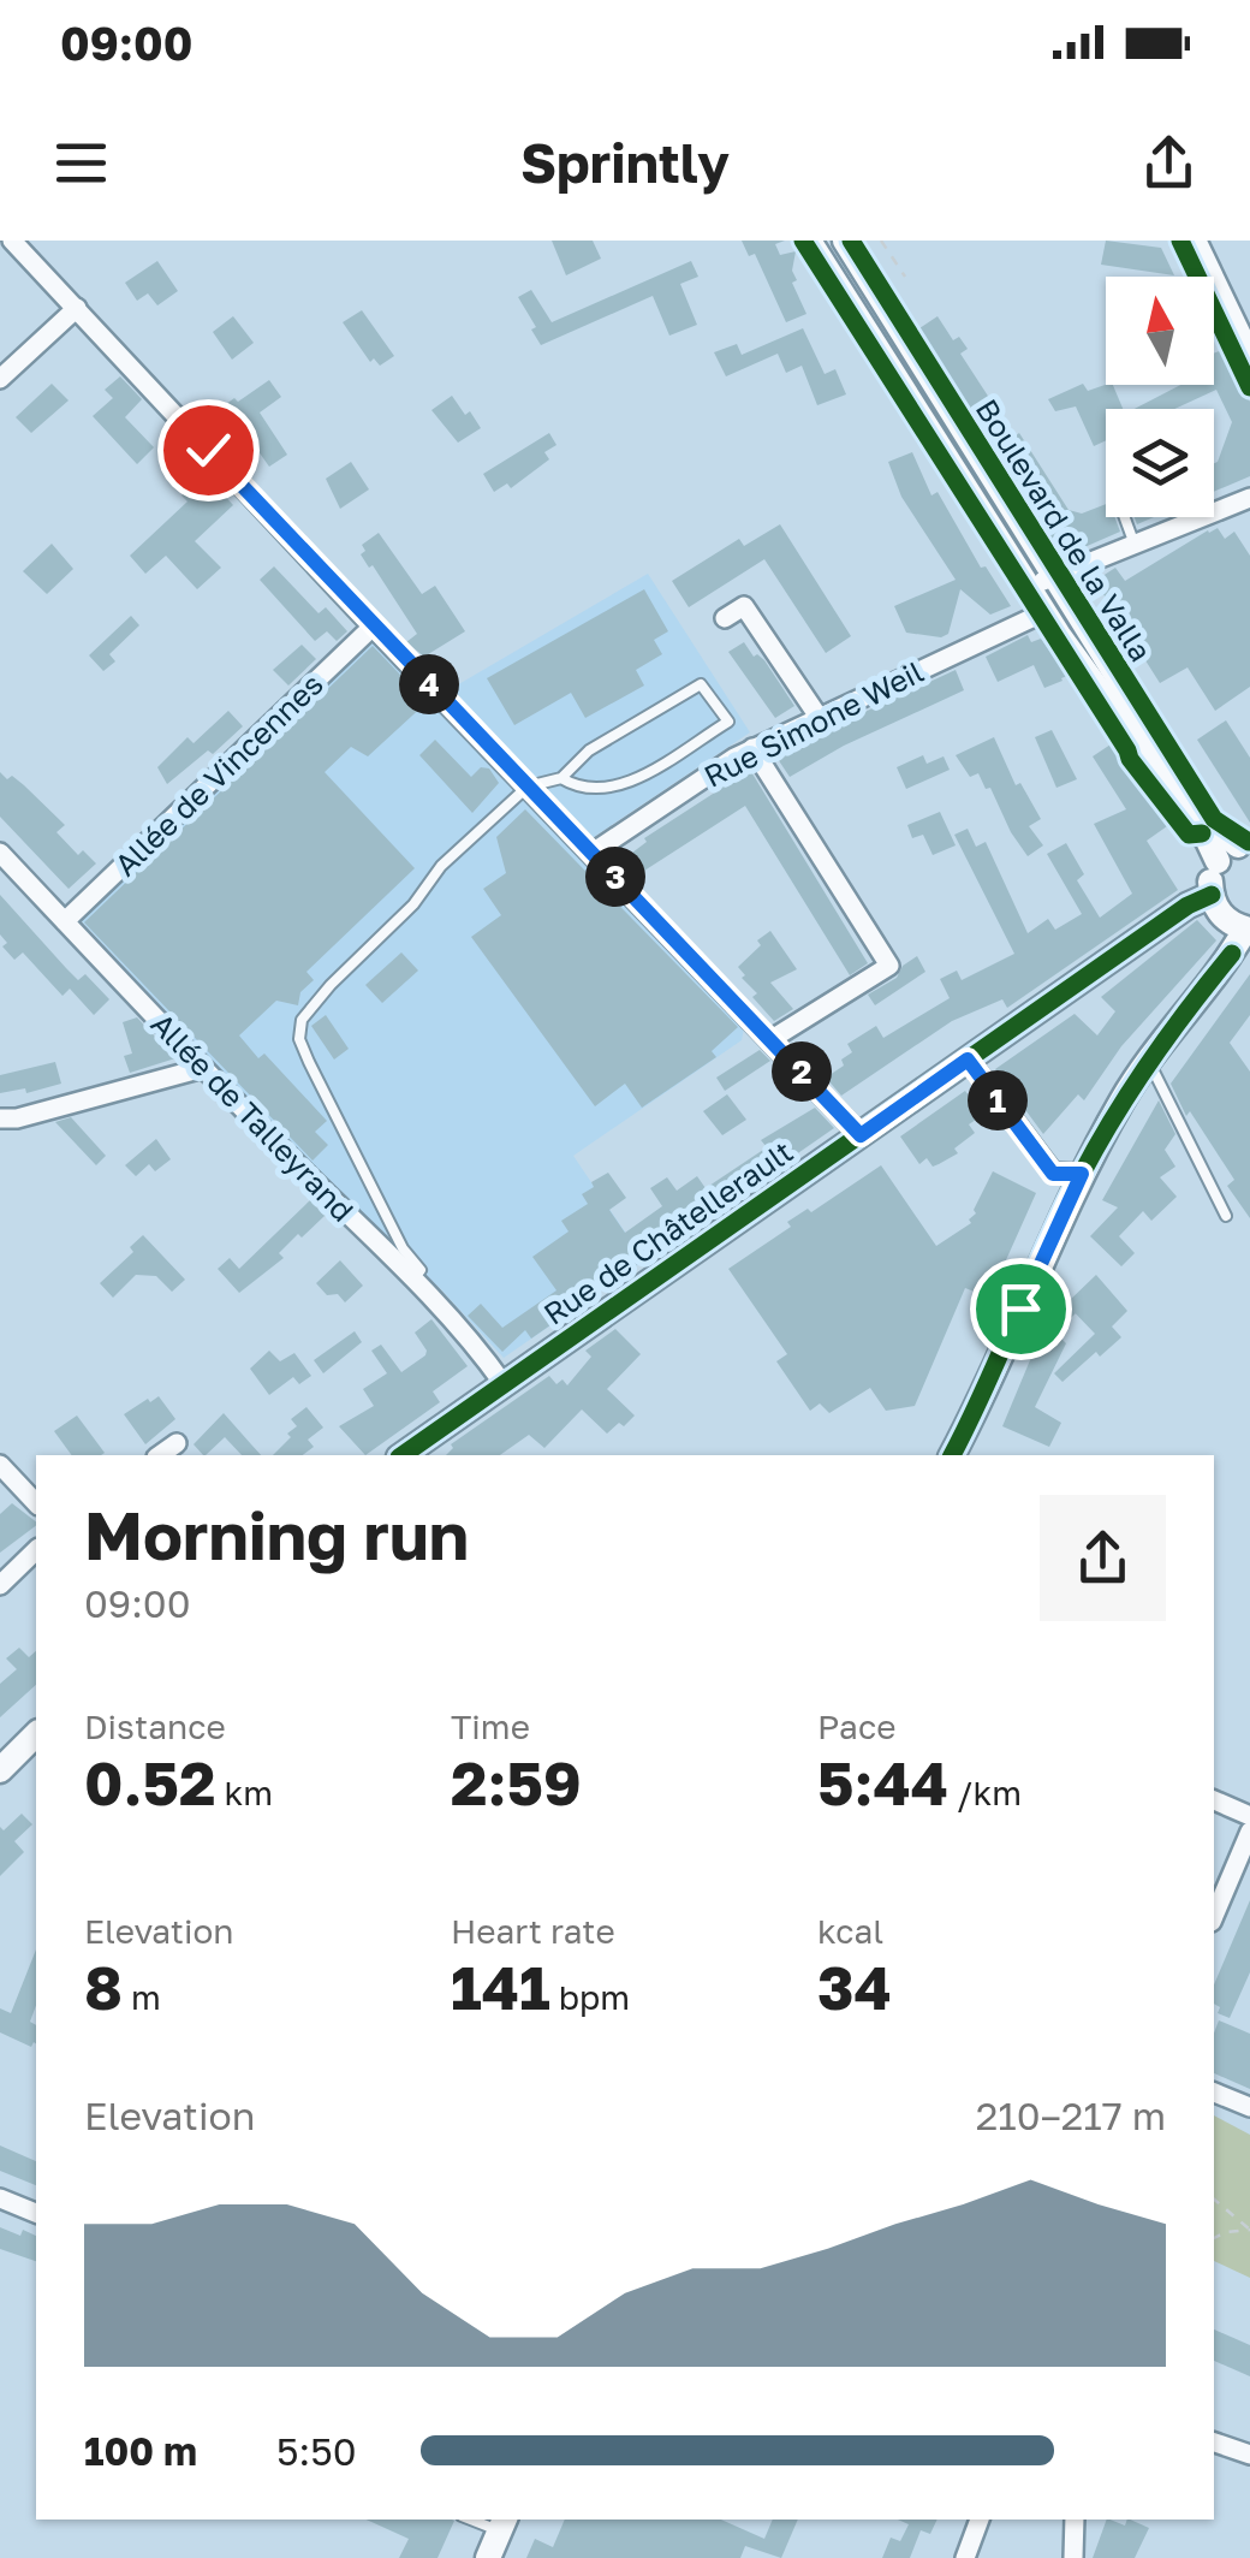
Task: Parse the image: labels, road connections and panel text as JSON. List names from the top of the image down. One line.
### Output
{"streets":{"main road":["Boulevard de la Valla","Rue de Châtellerault"],"street":["Rue Simone Weil","Allée de Vincennes","Allée de Talleyrand"]},"crossings":[["Boulevard de la Valla","Rue Simone Weil"],["Allée de Vincennes","Allée de Talleyrand"],["Allée de Talleyrand","Rue de Châtellerault"]],"north":"top","page":{"status":"09:00","header":"Sprintly","pins":["4","3","2","1"],"heading":["Morning run","09:00"],"stats":[["Distance","0.52 km"],["Time","2:59"],["Pace","5:44 /km"],["Elevation","8 m"],["Heart rate","141 bpm"],["kcal","34"]],"chart":["Elevation","210–217 m"],"list":[{"name":"100 m","note":"5:50"}]}}
